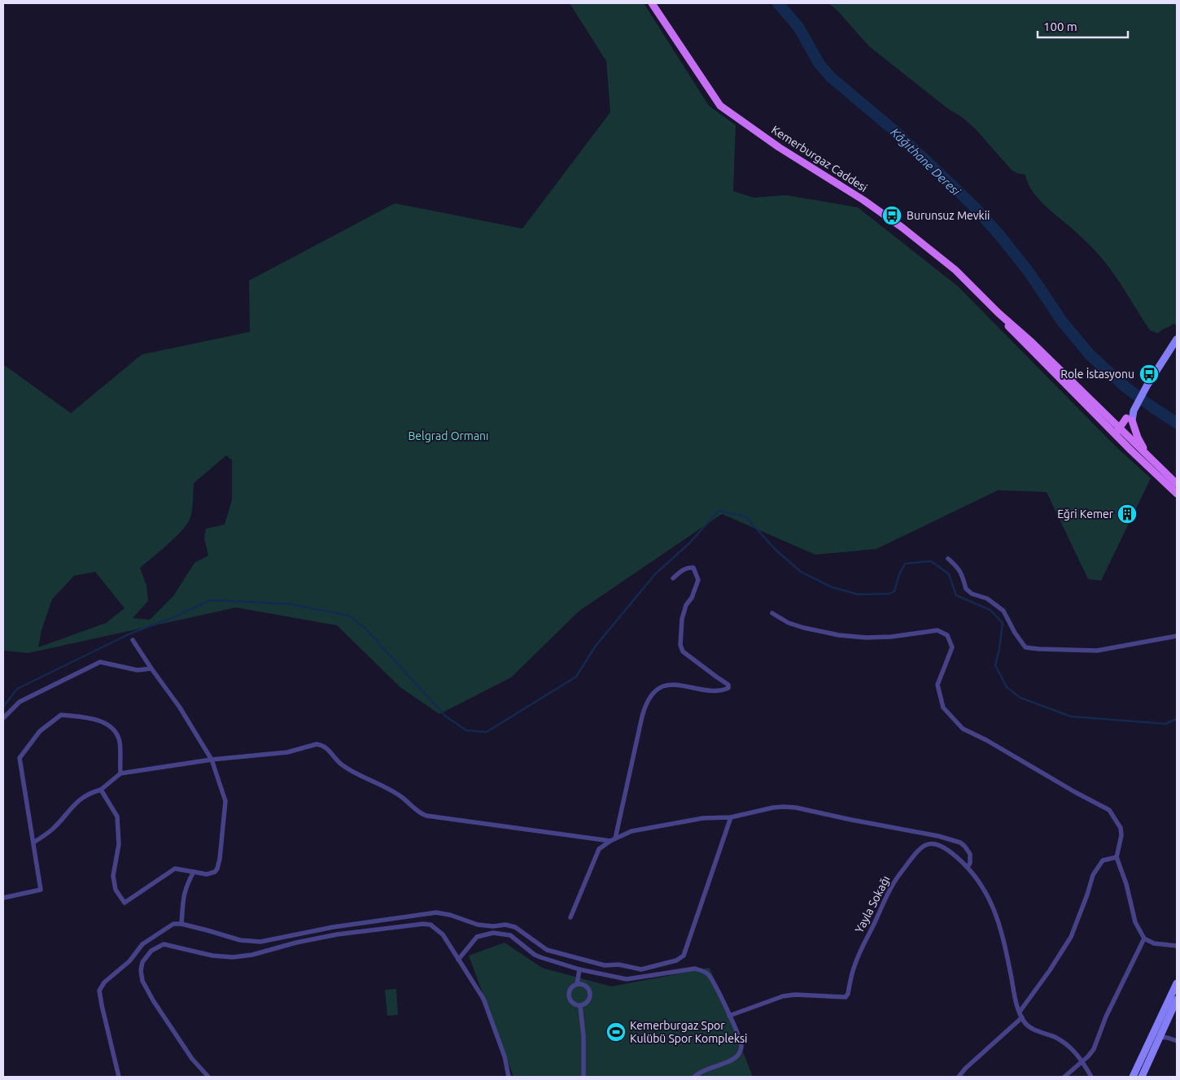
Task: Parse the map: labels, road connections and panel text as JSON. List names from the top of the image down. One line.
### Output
{"streets":{"main road":["Kemerburgaz Caddesi"],"street":["Yayla Sokağı"]},"water":["Kâğıthane Deresi"],"parks":["Belgrad Ormanı"],"places":{"bus stop":["Burunsuz Mevkii","Role İstasyonu"],"building":["Eğri Kemer"],"sports":["Kemerburgaz Spor Kulübü Spor Kompleksi"]},"scale_bar":"100 m"}
